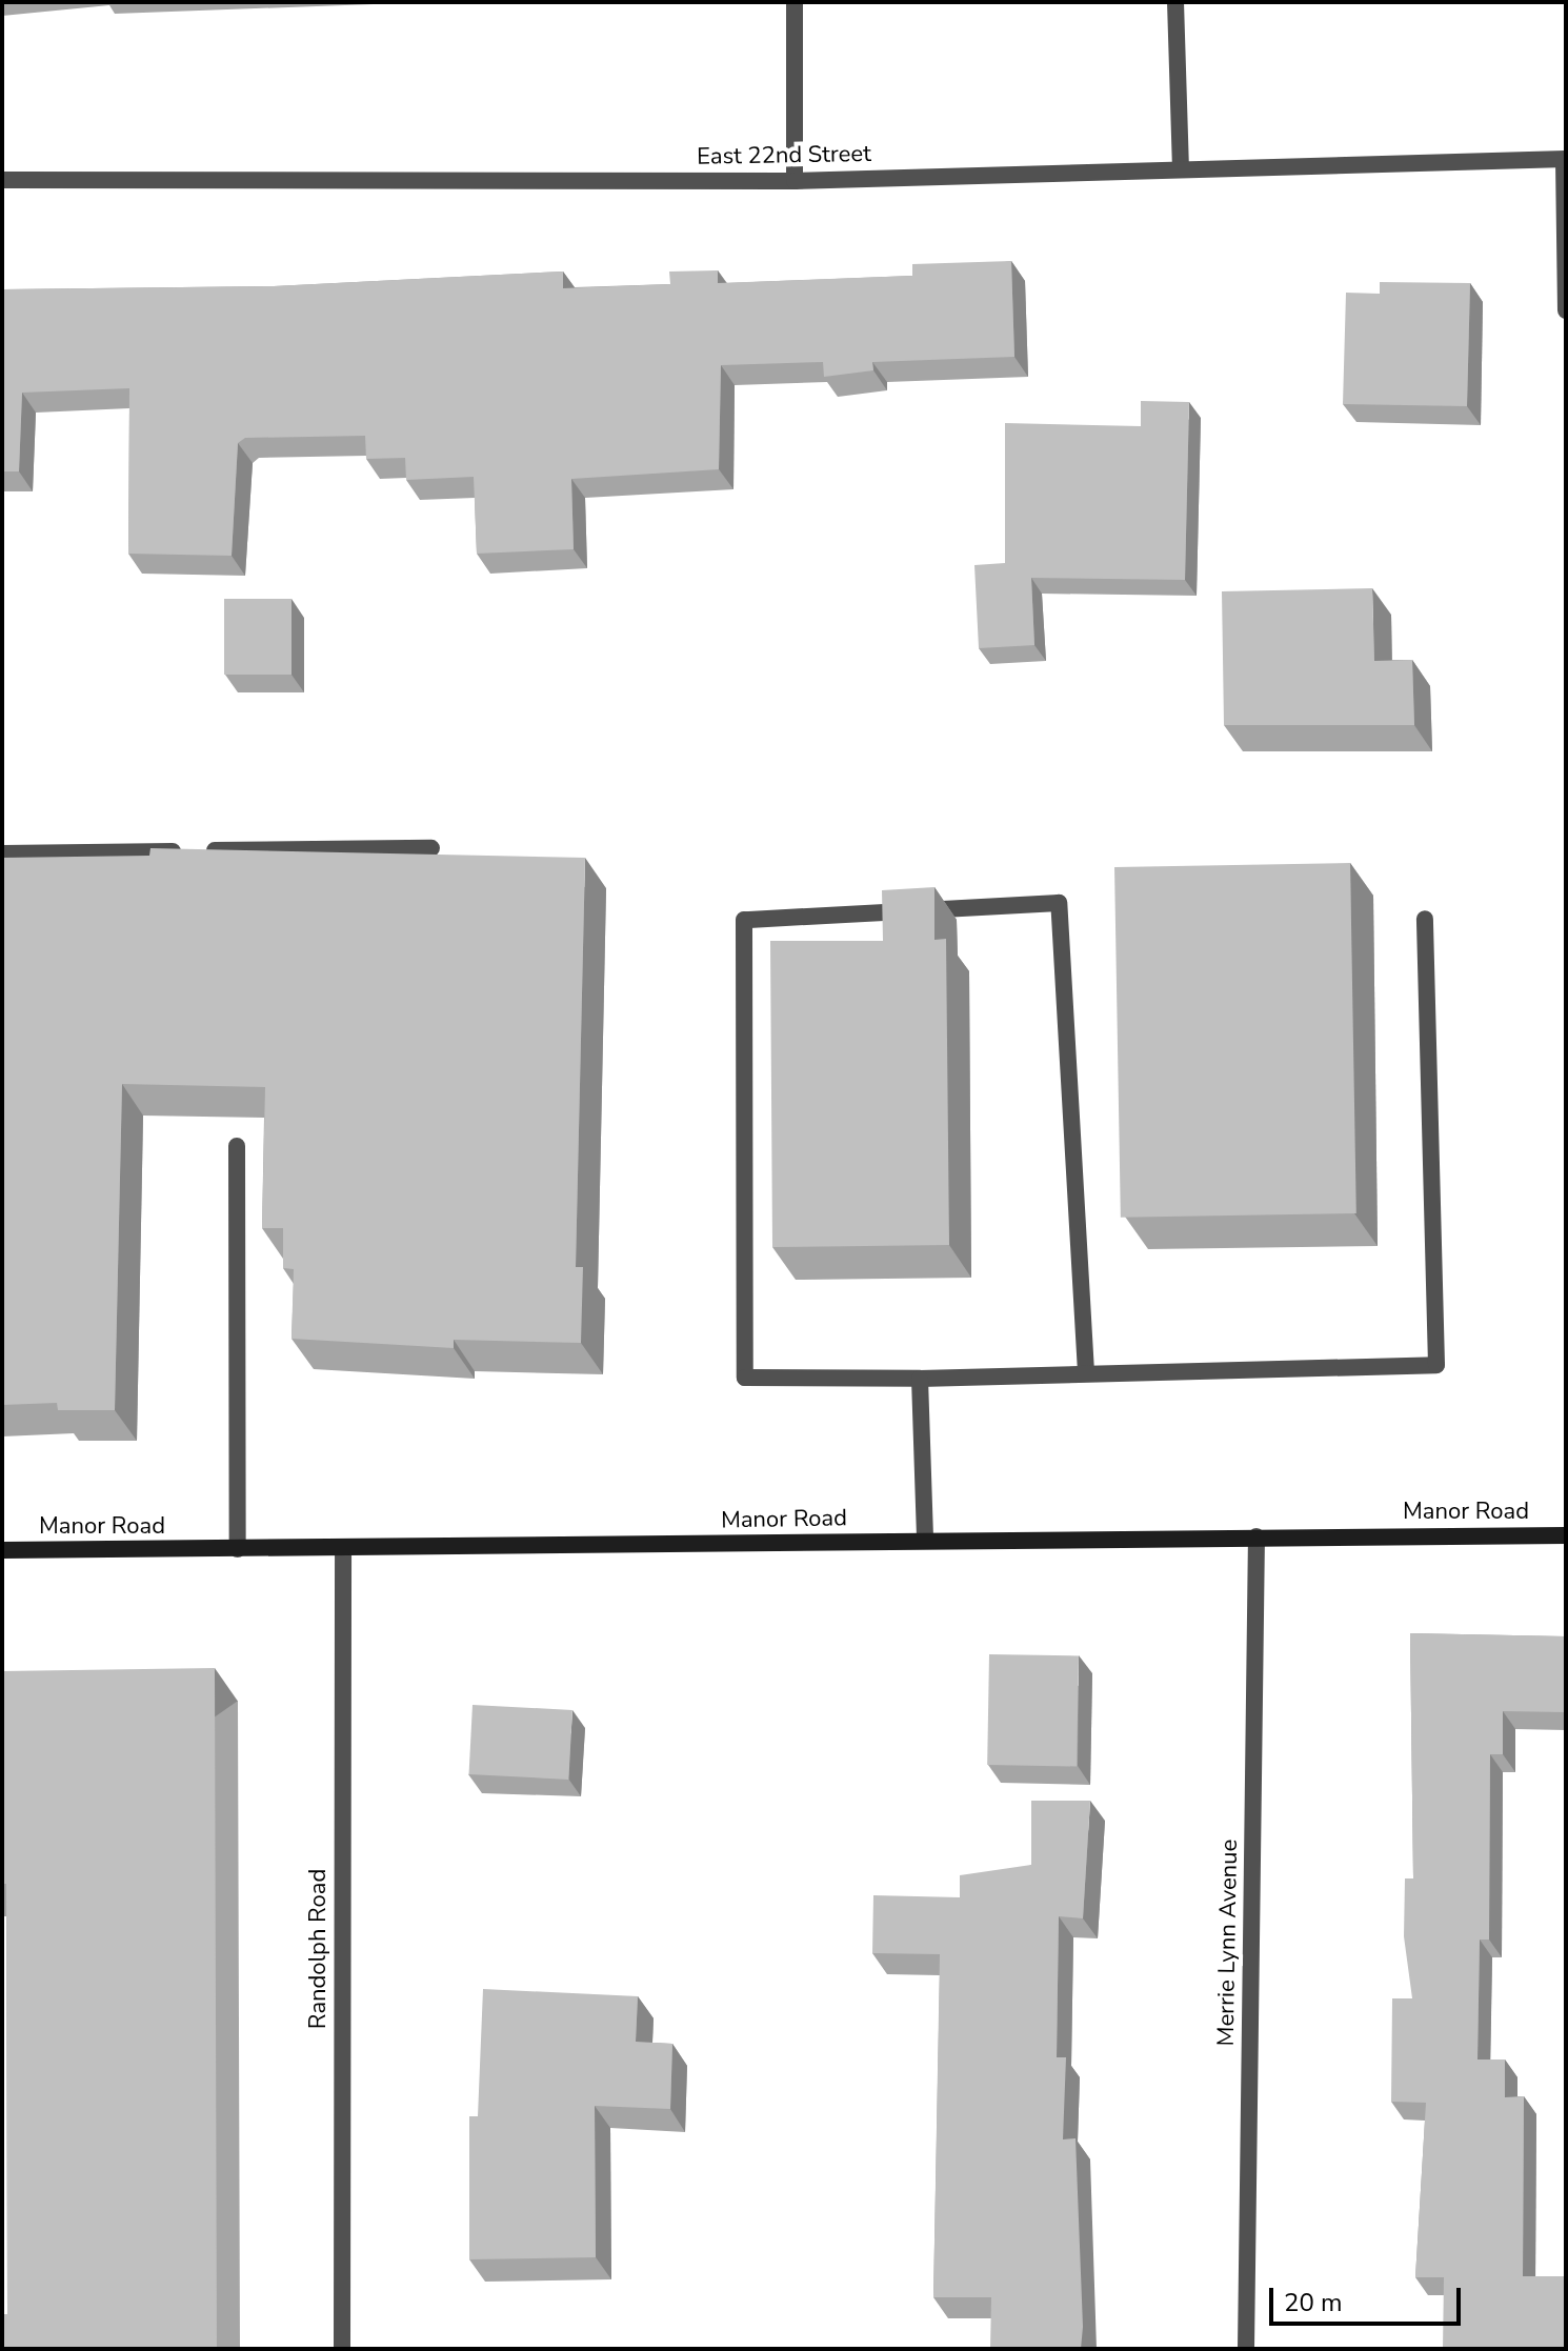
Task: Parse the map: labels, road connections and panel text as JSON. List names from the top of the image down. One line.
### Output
{"streets":{"main road":["Manor Road"],"street":["East 22nd Street","Merrie Lynn Avenue","Randolph Road"]},"crossings":[["Manor Road","Merrie Lynn Avenue"],["Manor Road","Randolph Road"]],"scale_bar":"20 m"}
